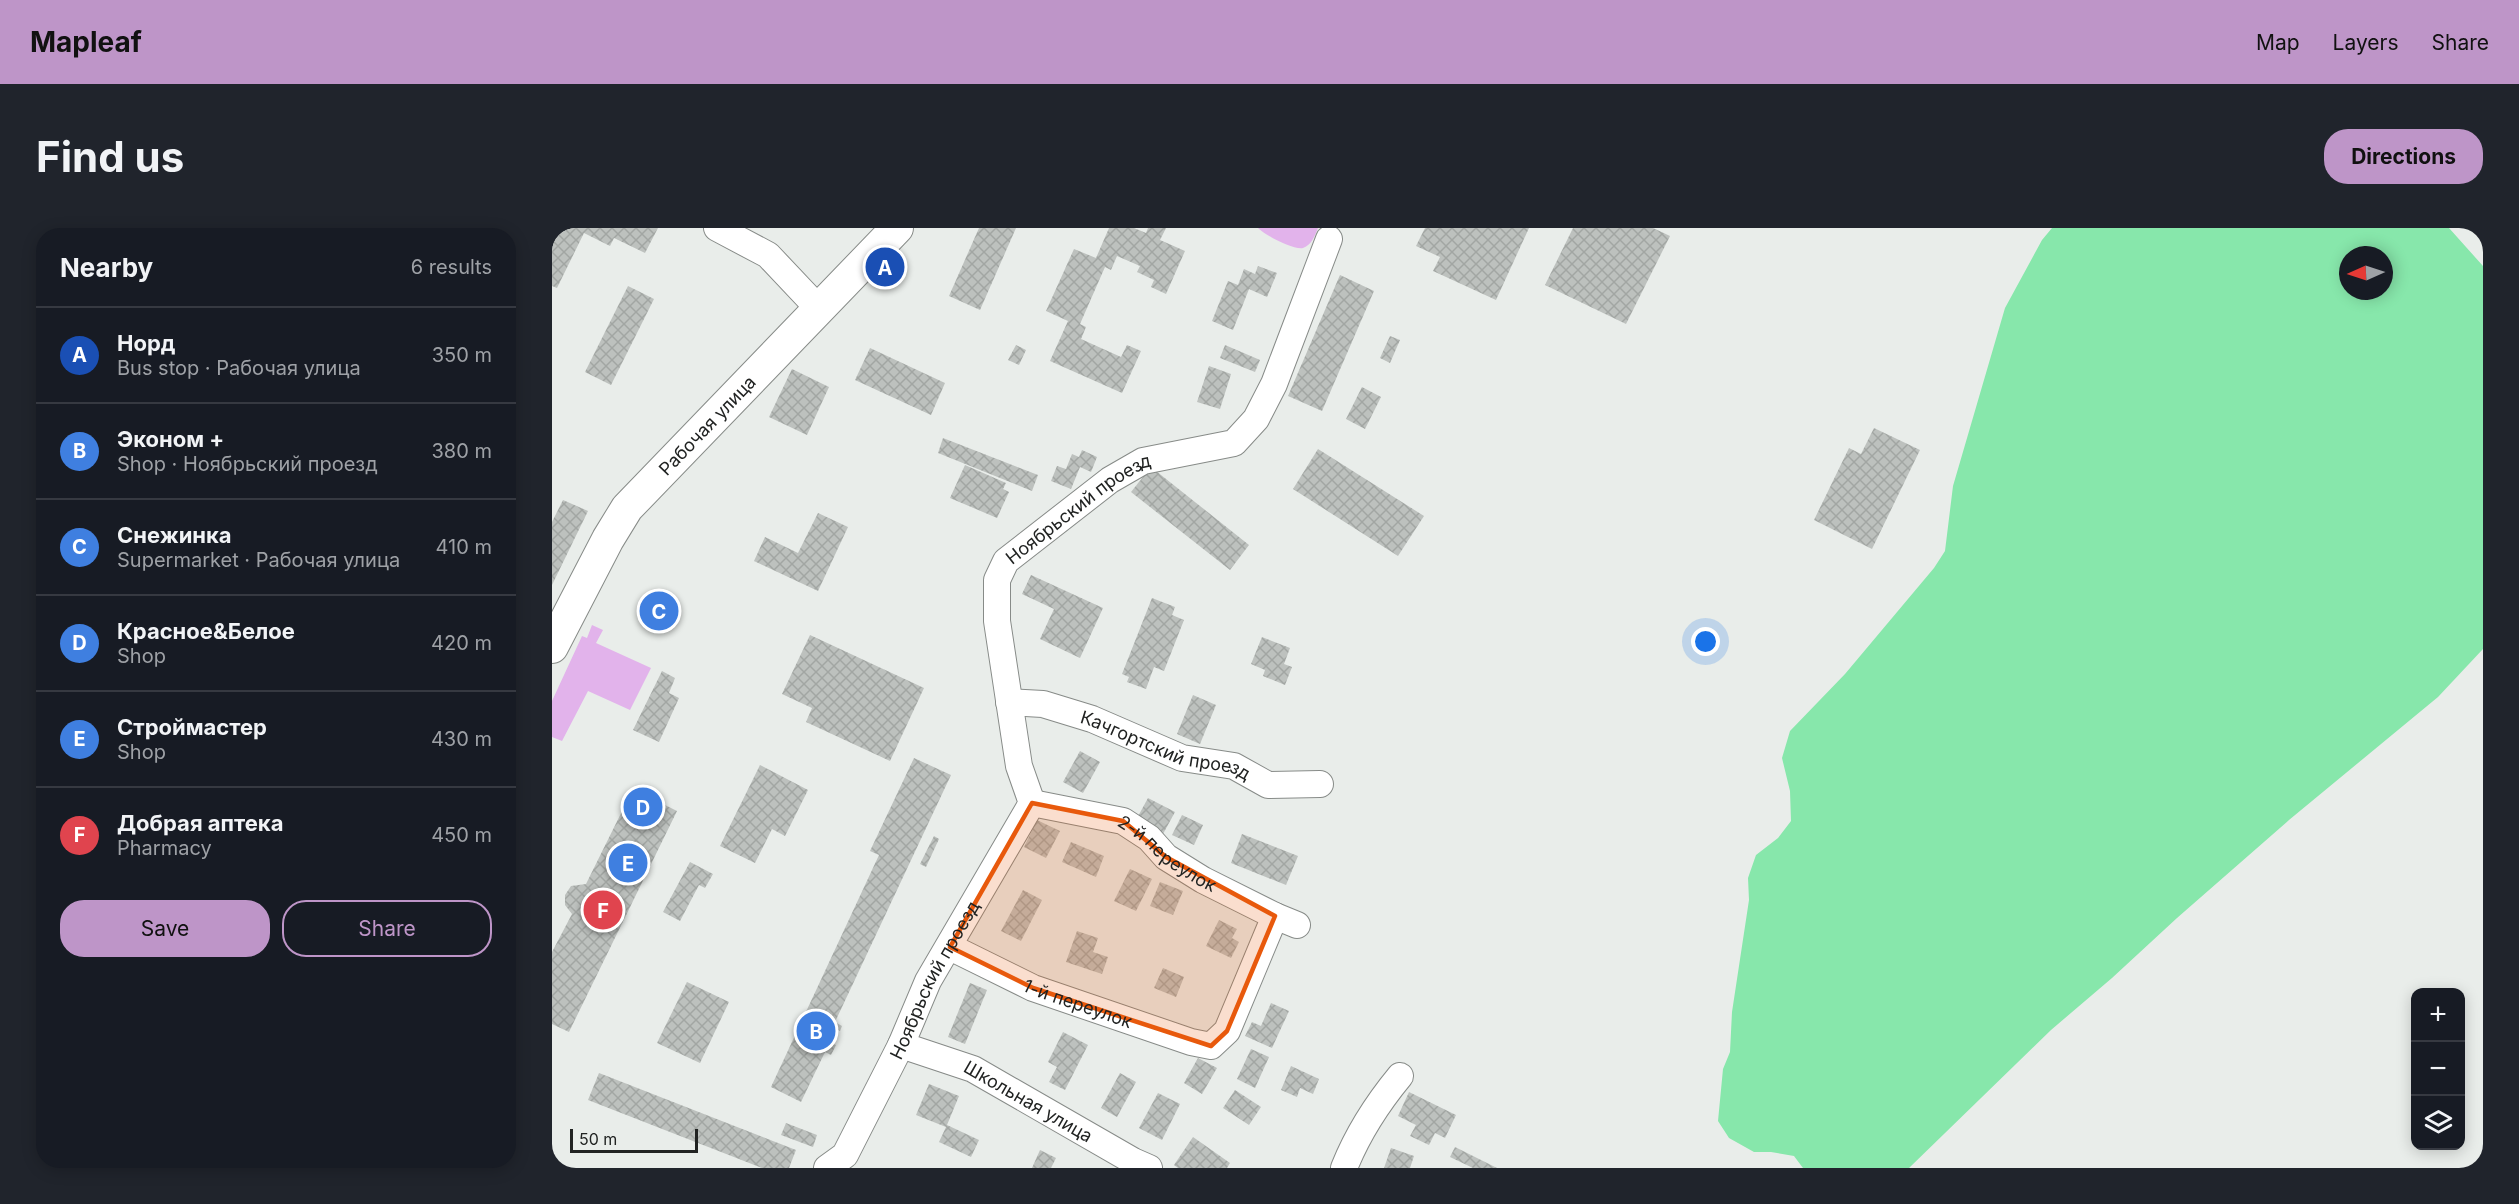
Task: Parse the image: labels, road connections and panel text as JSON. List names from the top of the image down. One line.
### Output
{"streets":{"main road":["Рабочая улица"],"street":["Ноябрьский проезд","Качгортский проезд","2-й переулок","1-й переулок","Школьная улица"]},"crossings":[["Ноябрьский проезд","Качгортский проезд"],["Ноябрьский проезд","2-й переулок"],["Ноябрьский проезд","1-й переулок"],["Ноябрьский проезд","Школьная улица"],["2-й переулок","1-й переулок"]],"scale_bar":"50 m","north":"left","page":{"header":"Mapleaf","nav":["Map","Layers","Share"],"buttons":["Directions",["Save","Share"]],"title":"Find us","heading":["Nearby","6 results"],"pins":["A","C","D","E","F","B"],"list":[{"mark":"A","name":"Норд","note":"Bus stop · Рабочая улица","value":"350 m"},{"mark":"B","name":"Эконом +","note":"Shop · Ноябрьский проезд","value":"380 m"},{"mark":"C","name":"Снежинка","note":"Supermarket · Рабочая улица","value":"410 m"},{"mark":"D","name":"Красное&Белое","note":"Shop","value":"420 m"},{"mark":"E","name":"Строймастер","note":"Shop","value":"430 m"},{"mark":"F","name":"Добрая аптека","note":"Pharmacy","value":"450 m"}],"map_buttons":["+","−"],"scale":"50 m"}}
